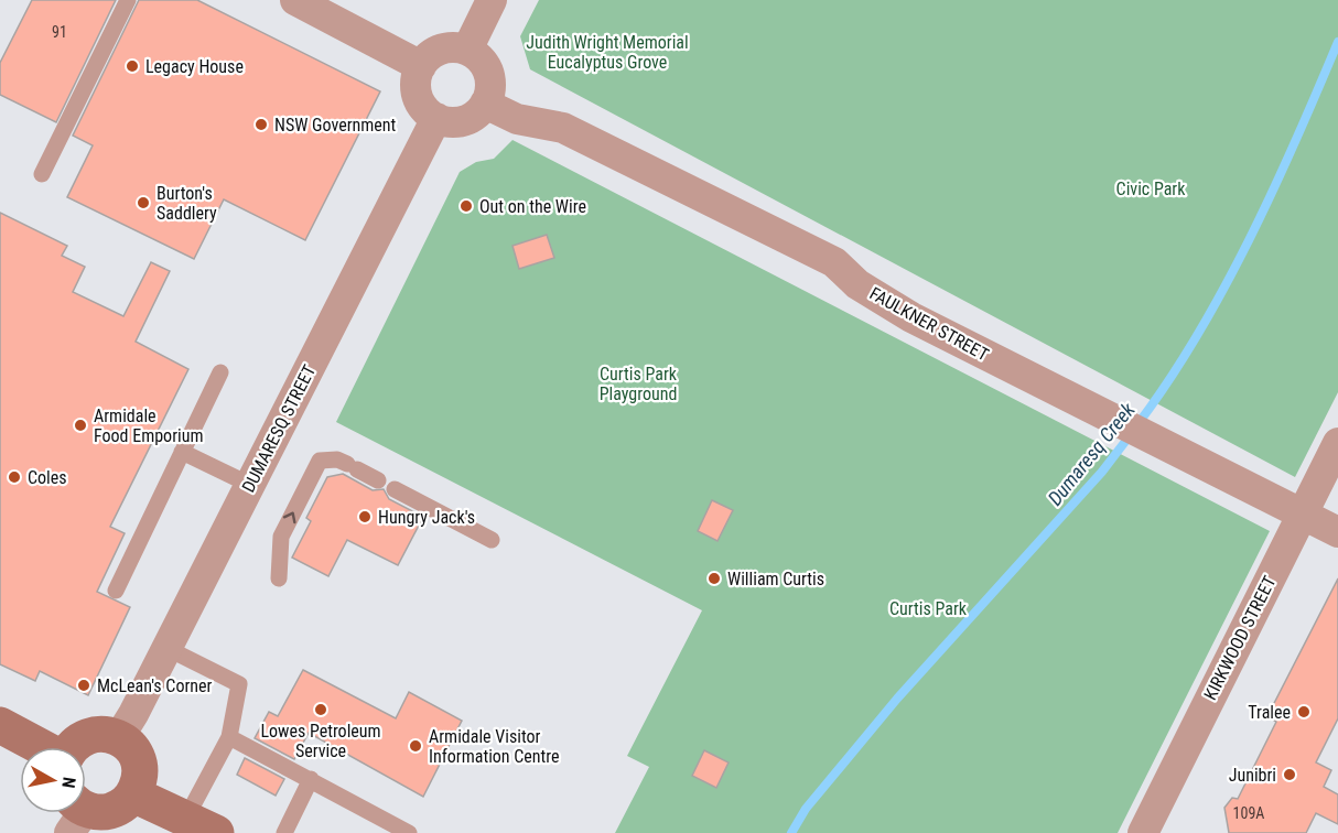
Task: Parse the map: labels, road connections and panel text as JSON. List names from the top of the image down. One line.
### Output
{"streets":{"street":["FAULKNER STREET","DUMARESQ STREET","KIRKWOOD STREET"]},"crossings":[["FAULKNER STREET","DUMARESQ STREET"],["FAULKNER STREET","KIRKWOOD STREET"]],"water":["Dumaresq Creek"],"parks":["Judith Wright Memorial Eucalyptus Grove","Civic Park","Curtis Park Playground","Curtis Park"],"places":["Legacy House","NSW Government","Burton's Saddlery","Out on the Wire","Armidale Food Emporium","Coles","Hungry Jack's","William Curtis","McLean's Corner","Lowes Petroleum Service","Tralee","Armidale Visitor Information Centre","Junibri"],"house_numbers":["91","109A"],"north":"right"}
